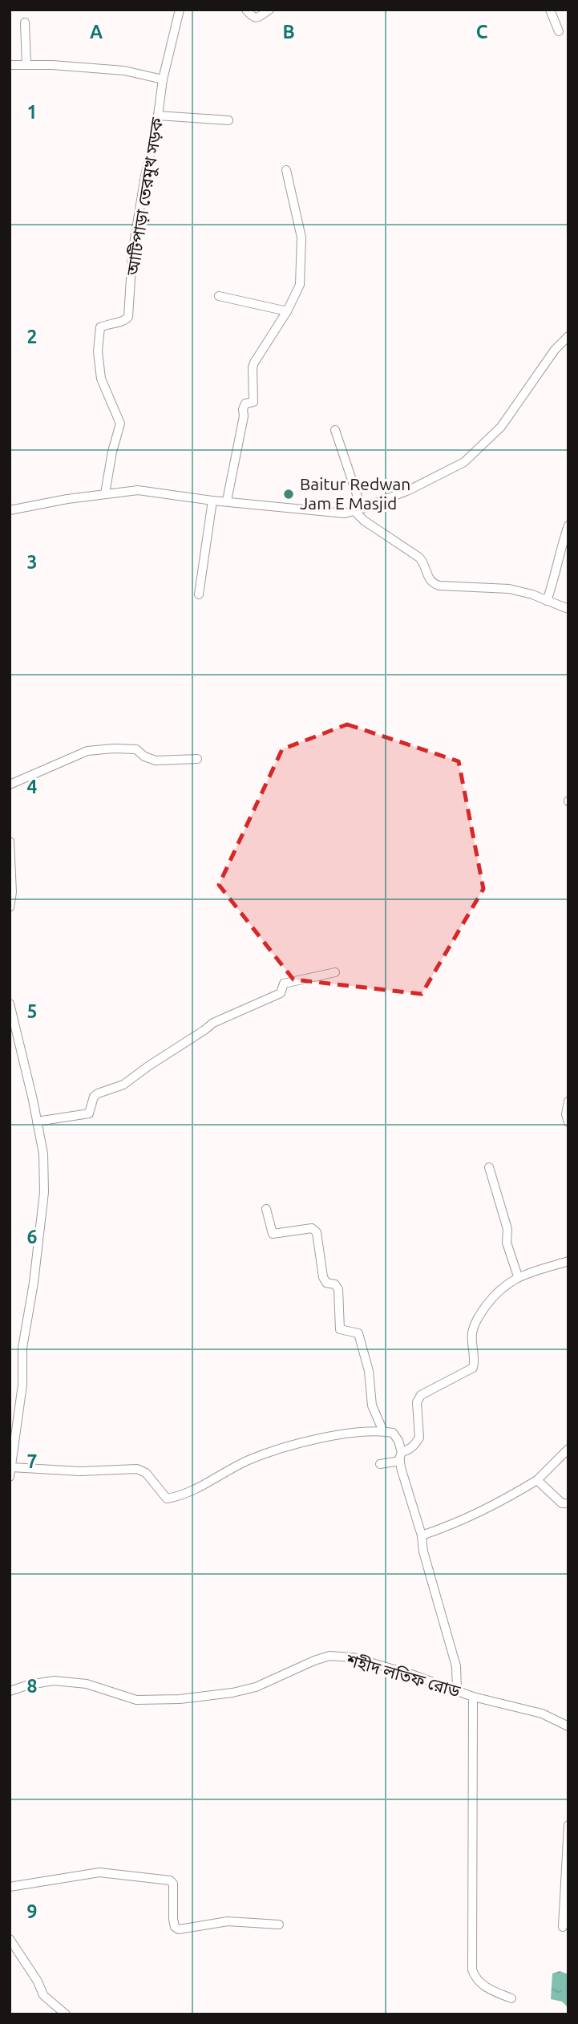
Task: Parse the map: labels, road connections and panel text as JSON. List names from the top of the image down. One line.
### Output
{"streets":{"street":["আটিপাড়া তেরমুখ সড়ক","শহীদ লতিফ রোড"]},"places":["Baitur Redwan Jam E Masjid"],"grid":{"columns":["A","B","C"],"rows":["1","2","3","4","5","6","7","8","9"]}}
